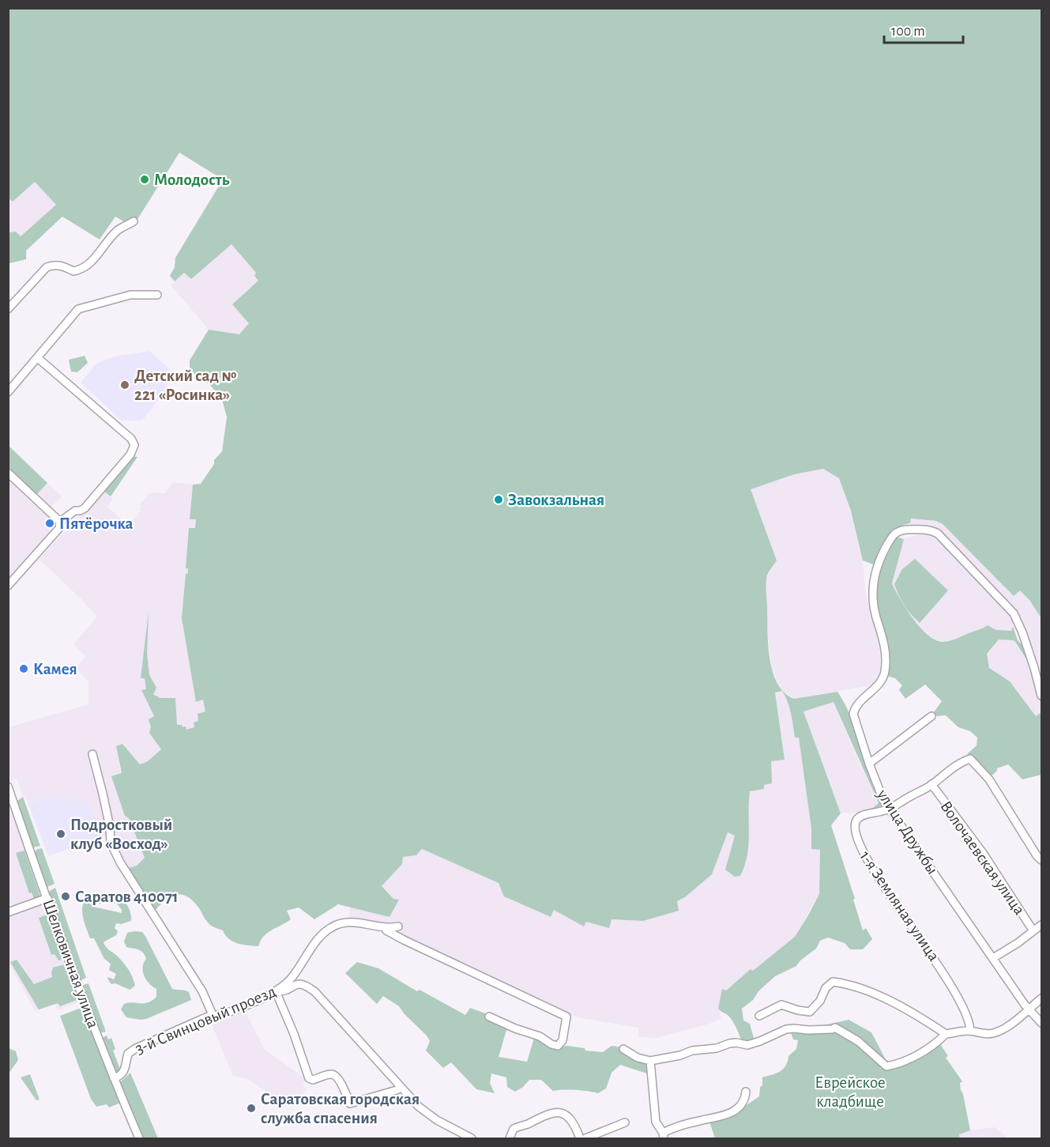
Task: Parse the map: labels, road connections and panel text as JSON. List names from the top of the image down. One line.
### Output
{"streets":{"street":["улица Дружбы","Волочаевская улица","1-я Земляная улица","Шелковичная улица","3-й Свинцовый проезд"]},"crossings":[["улица Дружбы","1-я Земляная улица"],["Волочаевская улица","1-я Земляная улица"],["Шелковичная улица","3-й Свинцовый проезд"]],"parks":["Еврейское кладбище"],"places":["Молодость","Детский сад № 221 «Росинка»","Завокзальная","Пятёрочка","Камея","Подростковый клуб «Восход»","Саратов 410071","Саратовская городская служба спасения"],"scale_bar":"100 m"}
